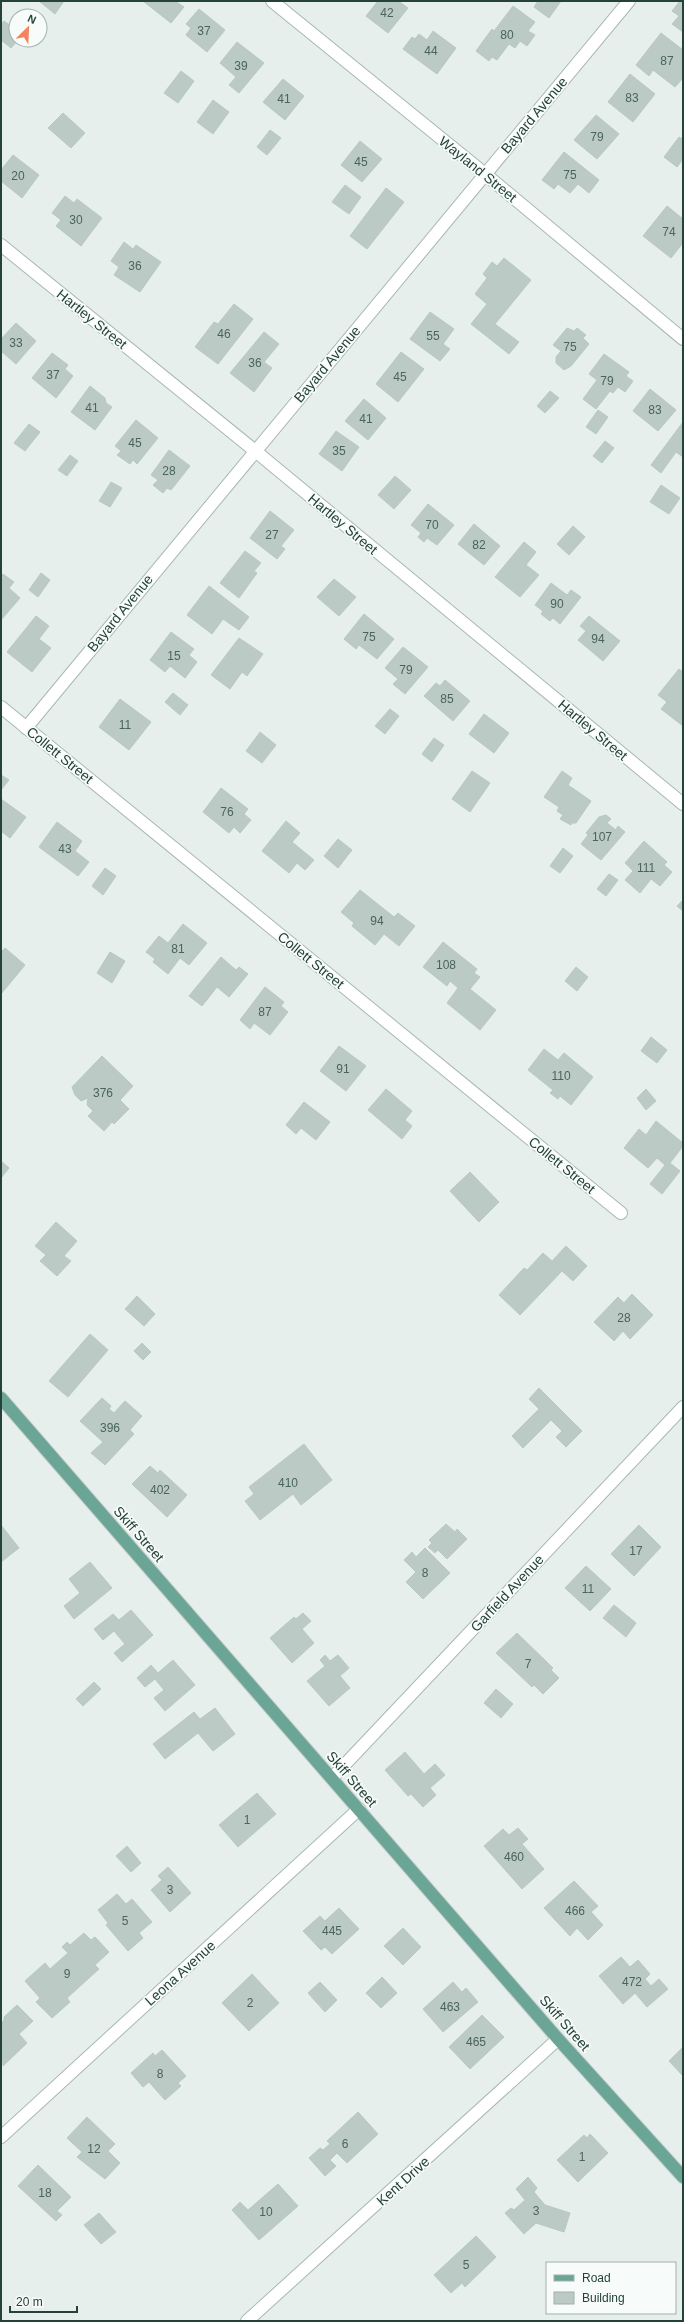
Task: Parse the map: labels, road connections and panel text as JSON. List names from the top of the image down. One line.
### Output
{"streets":{"main road":["Skiff Street"],"street":["Bayard Avenue","Wayland Street","Hartley Street","Collett Street","Garfield Avenue","Leona Avenue","Kent Drive"]},"crossings":[["Bayard Avenue","Wayland Street"],["Bayard Avenue","Hartley Street"],["Bayard Avenue","Collett Street"],["Skiff Street","Garfield Avenue"],["Skiff Street","Leona Avenue"],["Skiff Street","Kent Drive"]],"house_numbers":["42","37","80","44","87","39","83","41","79","45","75","20","30","74","36","46","55","33","75","36","37","45","79","41","83","41","45","35","28","70","27","82","90","75","94","15","79","85","11","76","107","43","111","94","81","108","87","91","110","376","28","396","410","402","17","8","11","7","1","460","3","466","5","445","9","472","2","463","465","8","6","12","1","18","3","10","5"],"legend":["Road","Building"],"scale_bar":"20 m","north":"top right"}
